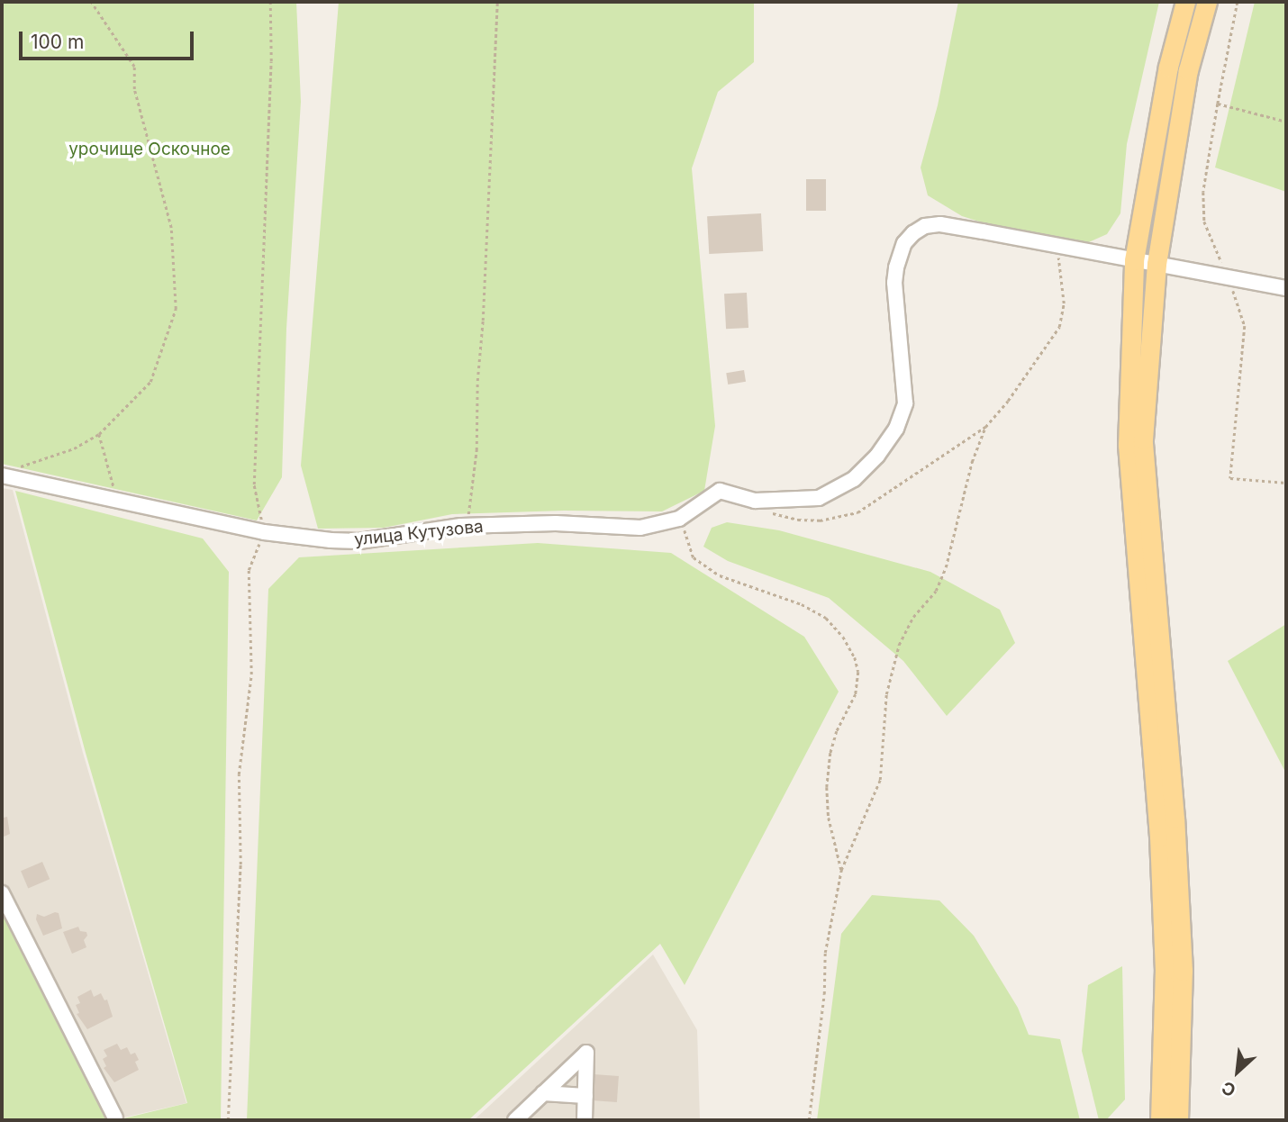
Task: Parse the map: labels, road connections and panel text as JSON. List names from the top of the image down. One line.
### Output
{"streets":{"street":["улица Кутузова"]},"parks":["урочище Оскочное"],"scale_bar":"100 m","north":"bottom left"}
